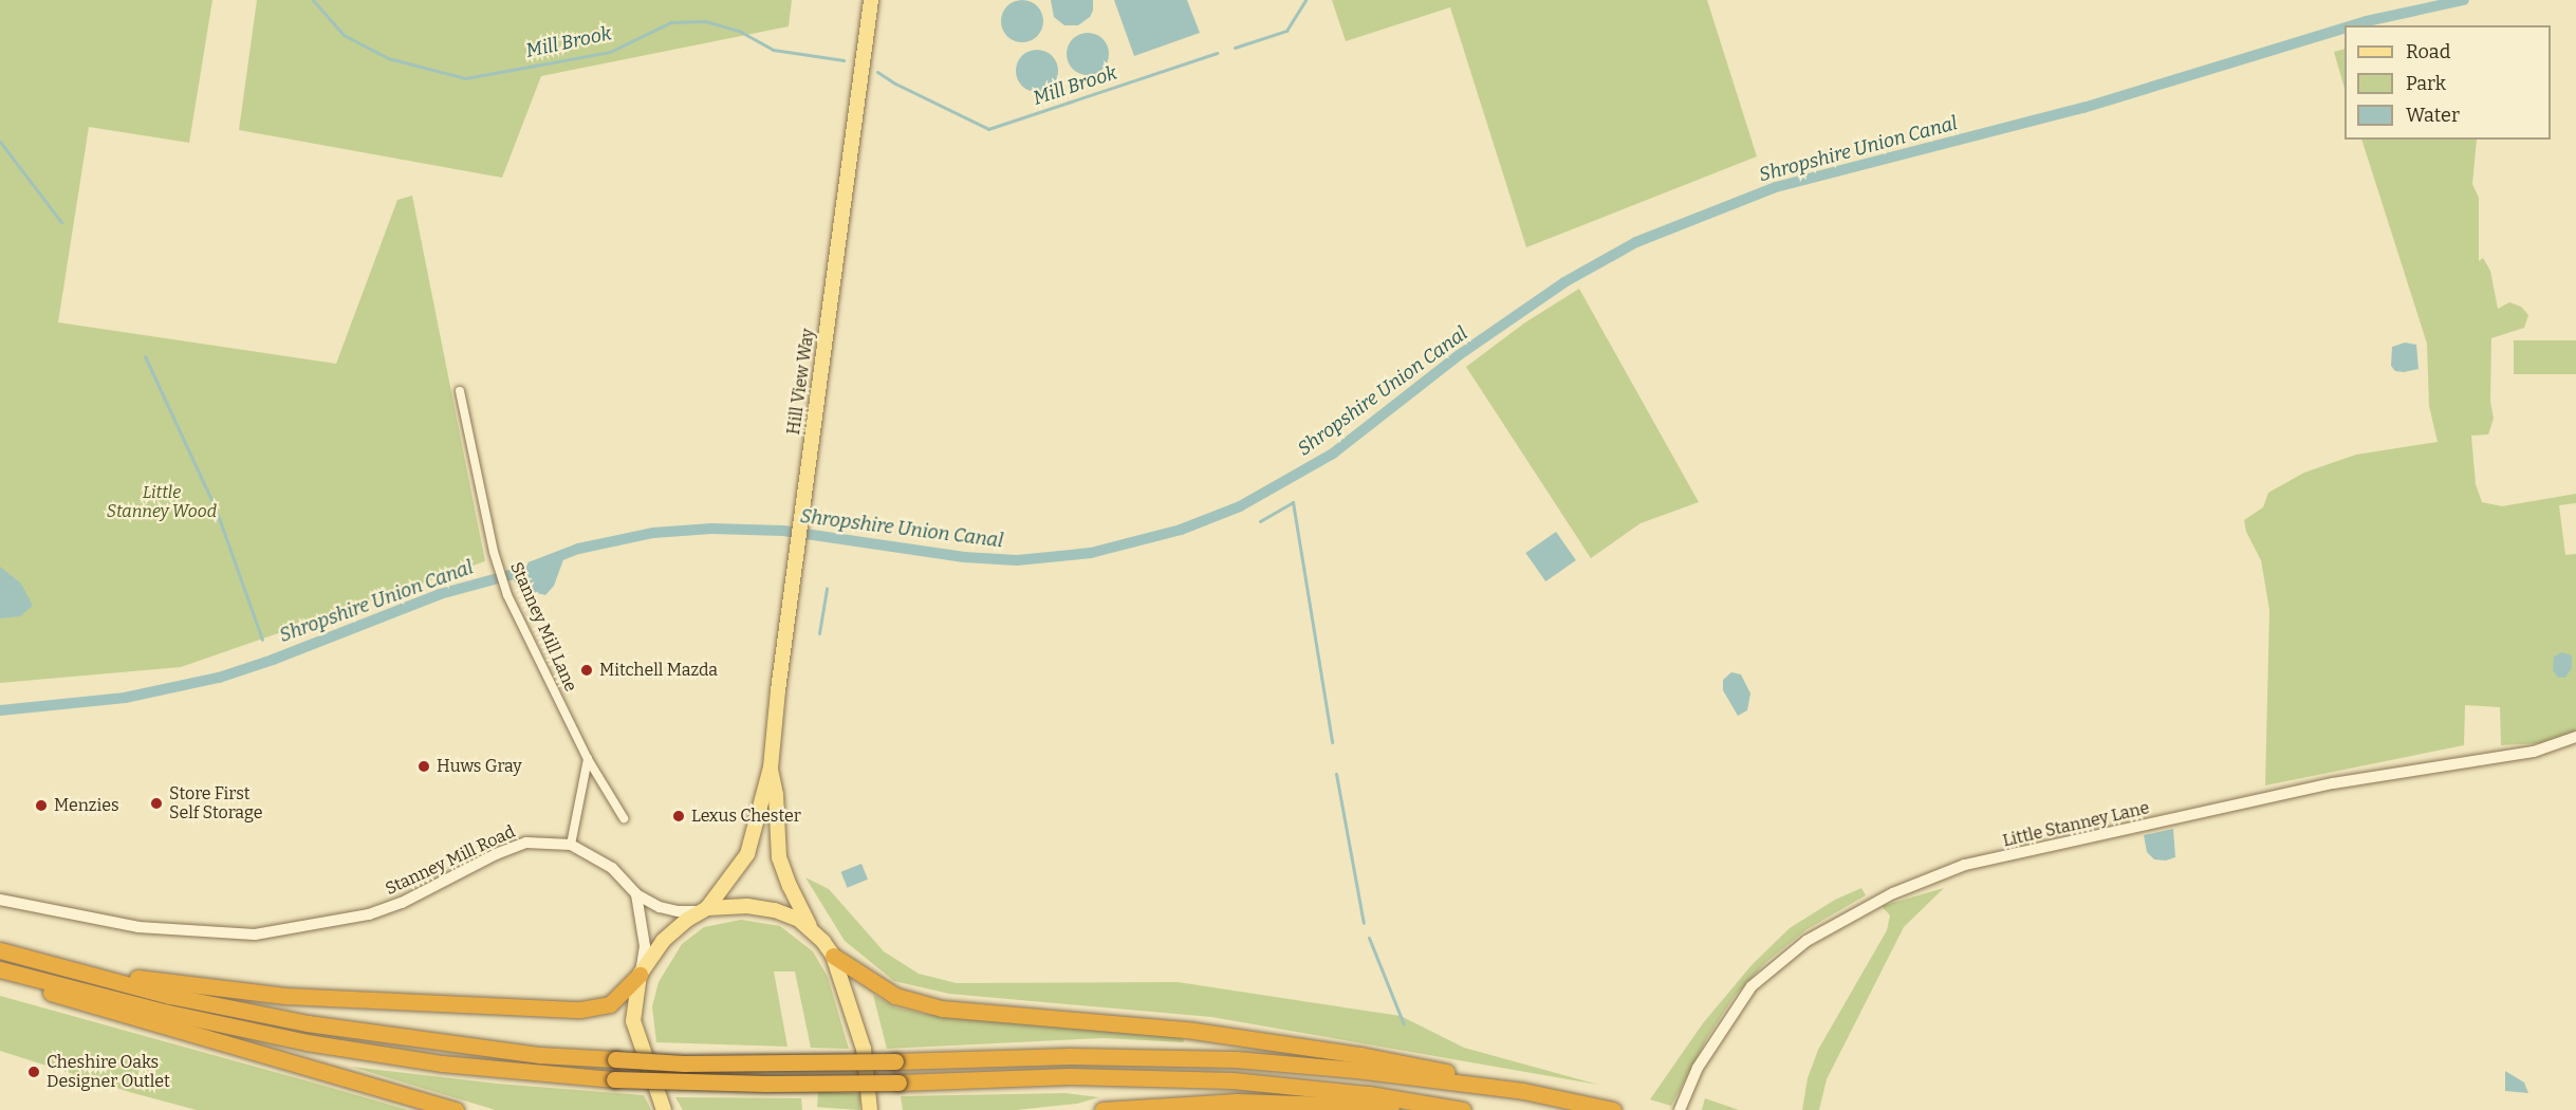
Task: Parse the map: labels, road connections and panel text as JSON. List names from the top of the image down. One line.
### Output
{"streets":{"main road":["Hill View Way"],"street":["Stanney Mill Lane","Little Stanney Lane","Stanney Mill Road"]},"crossings":[["Hill View Way","Stanney Mill Road"]],"water":["Mill Brook","Shropshire Union Canal"],"parks":["Little Stanney Wood"],"places":["Mitchell Mazda","Huws Gray","Store First Self Storage","Menzies","Lexus Chester","Cheshire Oaks Designer Outlet"],"legend":["Road","Park","Water"]}
